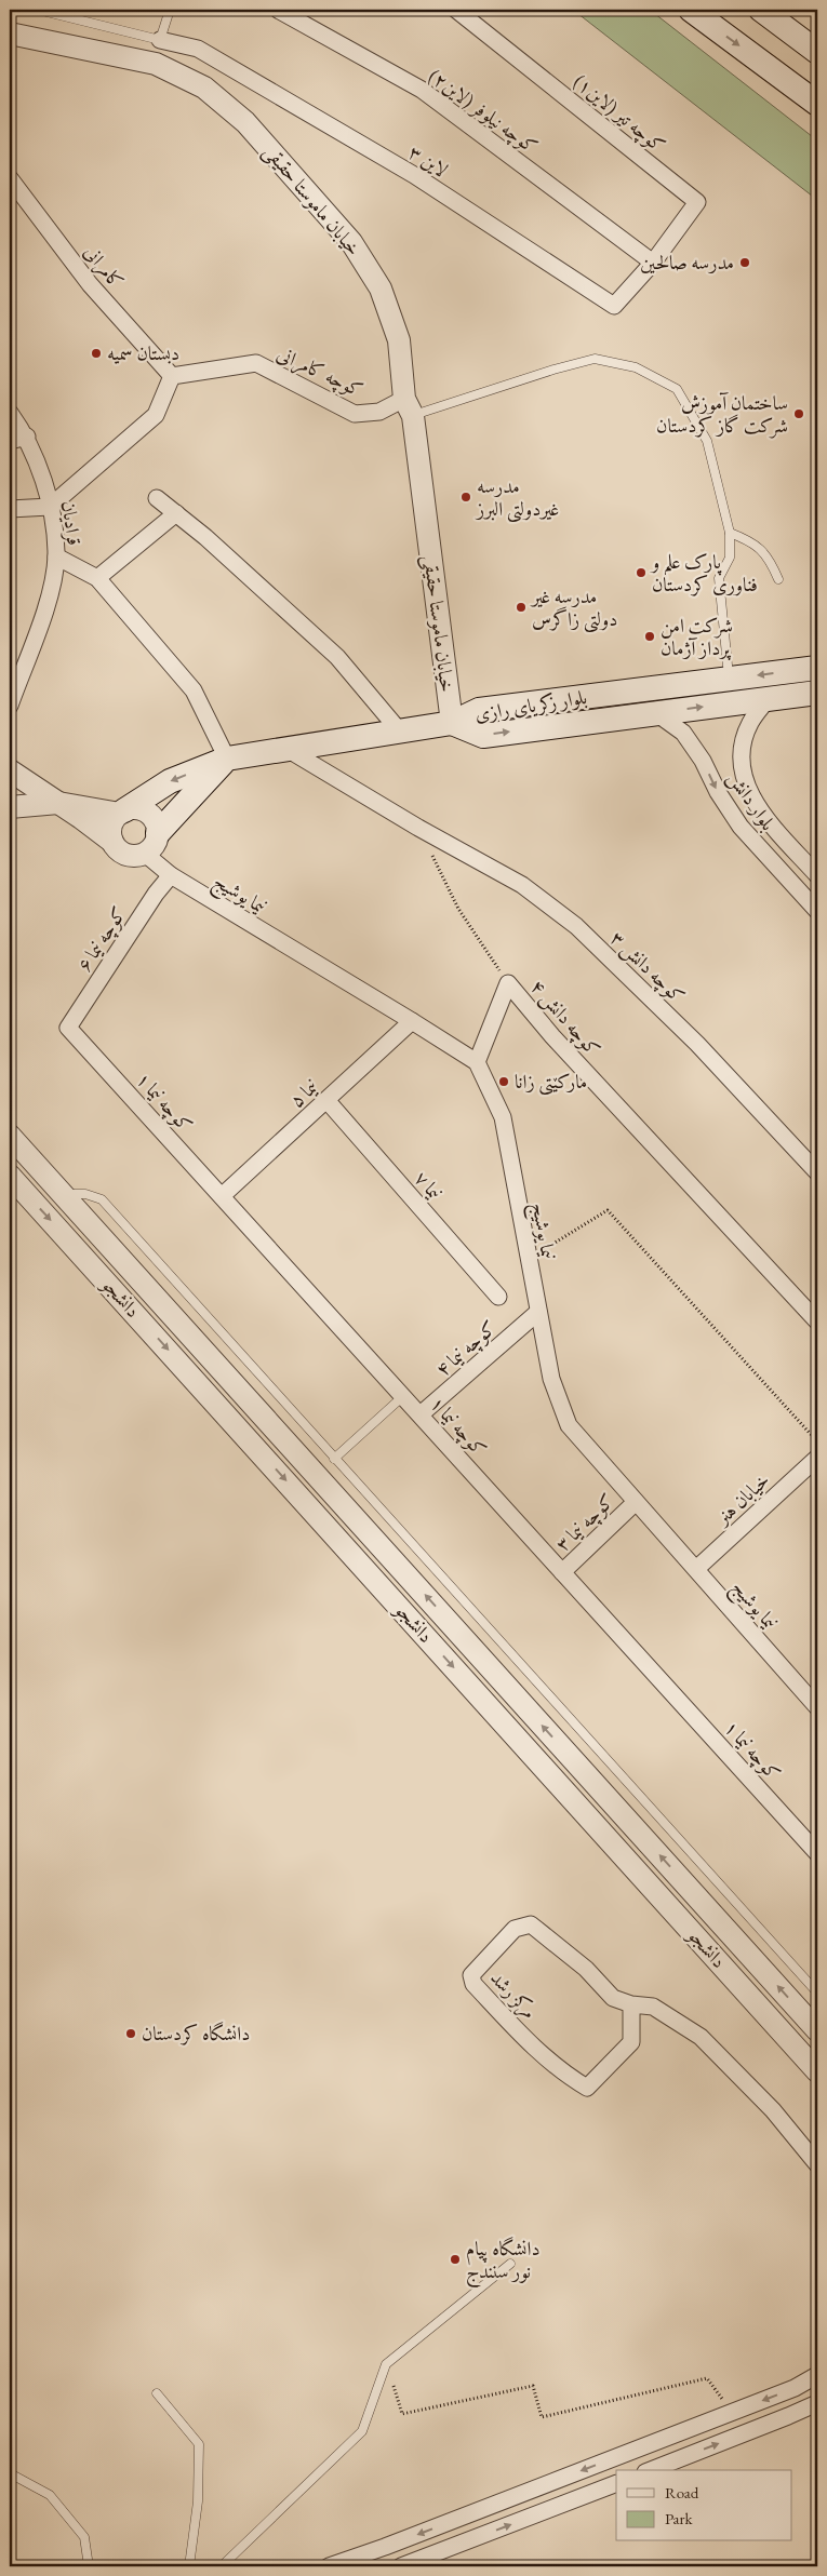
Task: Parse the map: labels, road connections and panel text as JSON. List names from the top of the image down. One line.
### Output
{"streets":{"main road":["بلوار زکریای رازی"],"street":["کوچه نیلوفر (لاین۲)","کوچه تیر (لاین۱)","لاین ۳","خیابان ماموستا حقیقی","کامرانی","کوچه کامرانی","قرادیان","بلوار دانش","نیما یوشیج","کوچه نیما ۶","کوچه دانش ۳","کوچه دانش ۴","نیما ۵","کوچه نیما ۱","نیما ۷","دانشجو","کوچه نیما ۴","خیابان هنر","کوچه نیما ۳","مرکز رشد"]},"crossings":[["کوچه نیلوفر (لاین۲)","کوچه تیر (لاین۱)"],["کوچه نیلوفر (لاین۲)","لاین ۳"],["کوچه تیر (لاین۱)","لاین ۳"],["خیابان ماموستا حقیقی","کوچه کامرانی"],["خیابان ماموستا حقیقی","بلوار زکریای رازی"],["کامرانی","کوچه کامرانی"],["بلوار زکریای رازی","بلوار دانش"],["نیما یوشیج","کوچه نیما ۶"],["نیما یوشیج","نیما ۵"],["نیما یوشیج","کوچه نیما ۴"],["نیما یوشیج","خیابان هنر"],["نیما یوشیج","کوچه نیما ۳"],["کوچه نیما ۶","کوچه نیما ۱"],["کوچه دانش ۳","کوچه دانش ۴"],["نیما ۵","کوچه نیما ۱"],["نیما ۵","نیما ۷"],["کوچه نیما ۱","کوچه نیما ۴"],["کوچه نیما ۱","کوچه نیما ۳"]],"places":["مدرسه صالحین","دبستان سمیه","ساختمان آموزش شرکت گاز کردستان","مدرسه غیردولتی البرز","پارک علم و فناوری کردستان","مدرسه غیر دولتی زاگرس","شرکت امن پرداز آژمان","مارکێتی زانا","دانشگاه کردستان","دانشگاه پیام نور سنندج"],"legend":["Road","Park"]}
